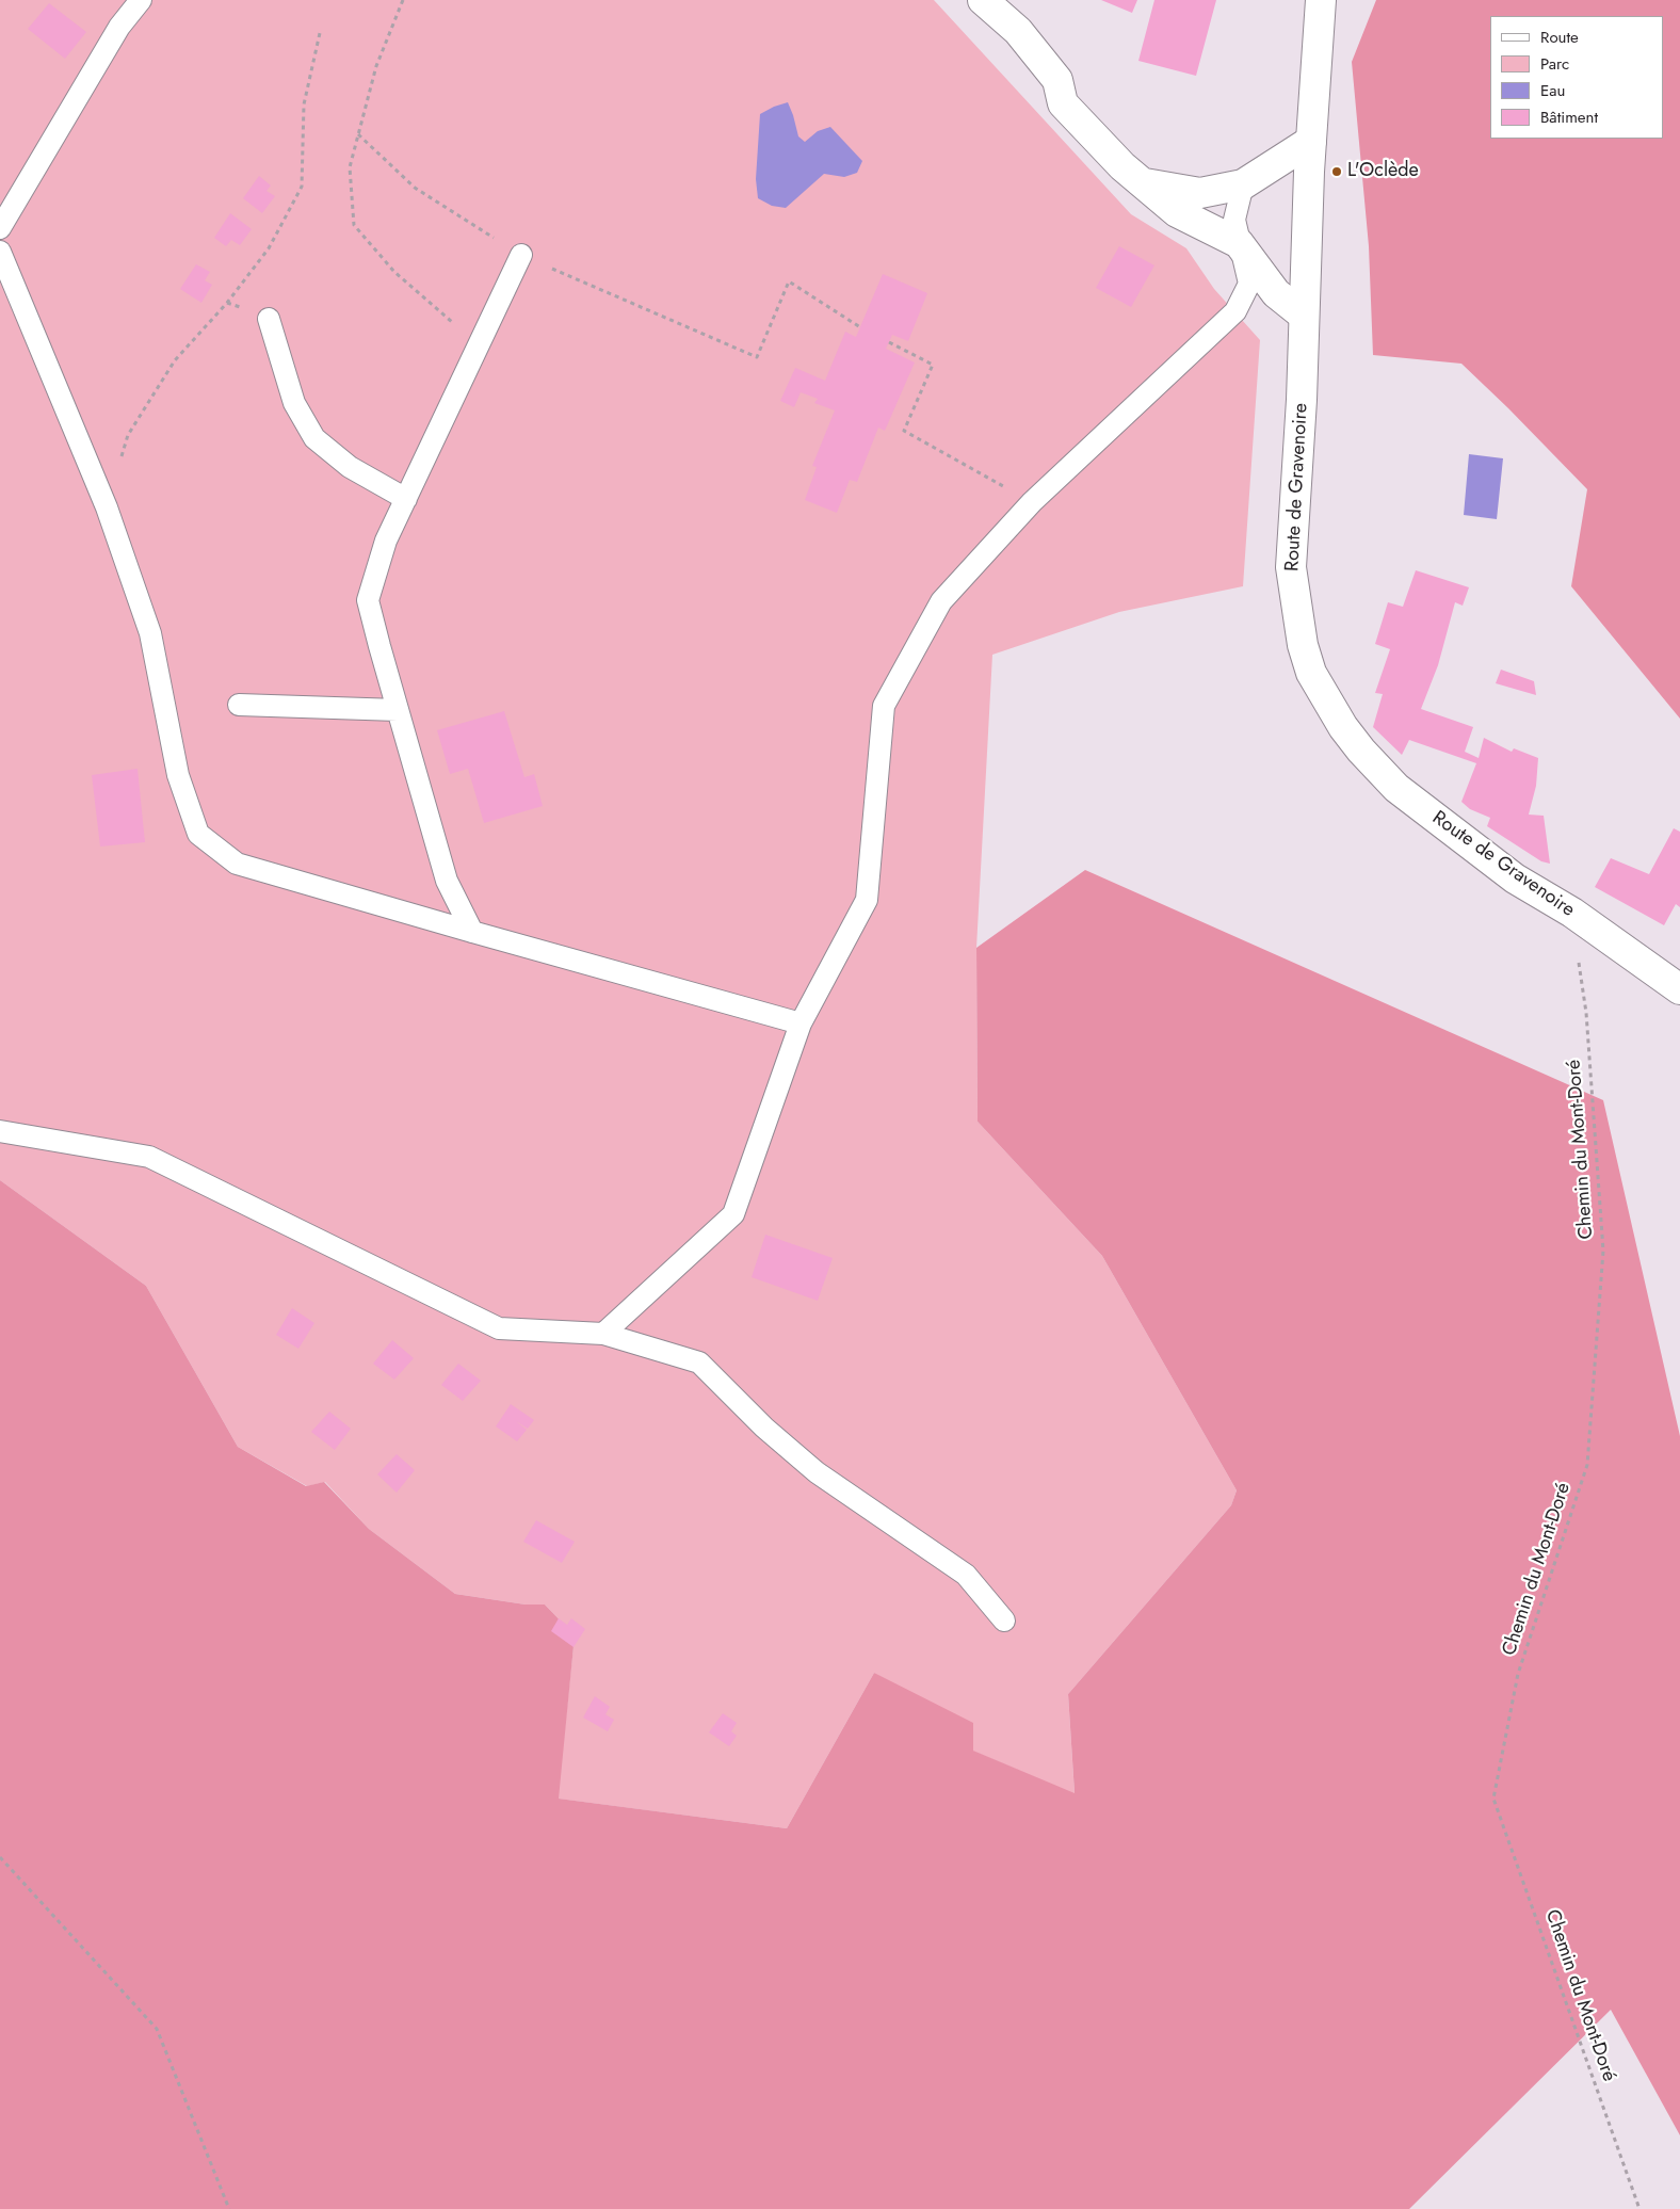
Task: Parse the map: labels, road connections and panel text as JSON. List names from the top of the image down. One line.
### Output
{"streets":{"street":["Route de Gravenoire"],"path":["Chemin du Mont-Doré"]},"crossings":[["Route de Gravenoire","Chemin du Mont-Doré"]],"places":["L'Oclède"],"legend":["Route","Parc","Eau","Bâtiment"]}
